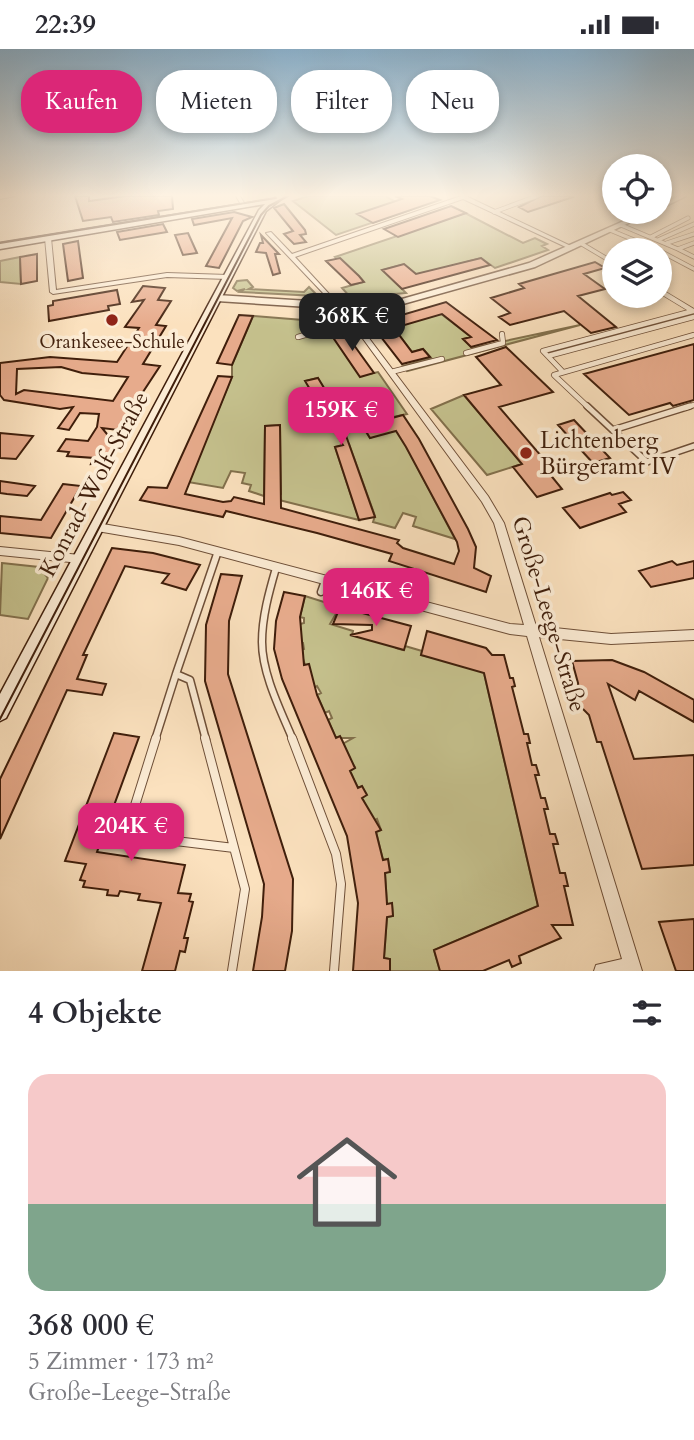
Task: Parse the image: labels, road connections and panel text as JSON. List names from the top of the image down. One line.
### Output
{"streets":{"main road":["Konrad-Wolf-Straße"],"street":["Große-Leege-Straße"]},"places":["Orankesee-Schule","Lichtenberg Bürgeramt IV"],"page":{"status":"22:39","chip":["Kaufen","Mieten","Filter","Neu"],"price":["368K €","159K €","146K €","204K €"],"heading":"4 Objekte","list":[{"name":"368 000 €","note":"5 Zimmer · 173 m² · Große-Leege-Straße"}]}}
